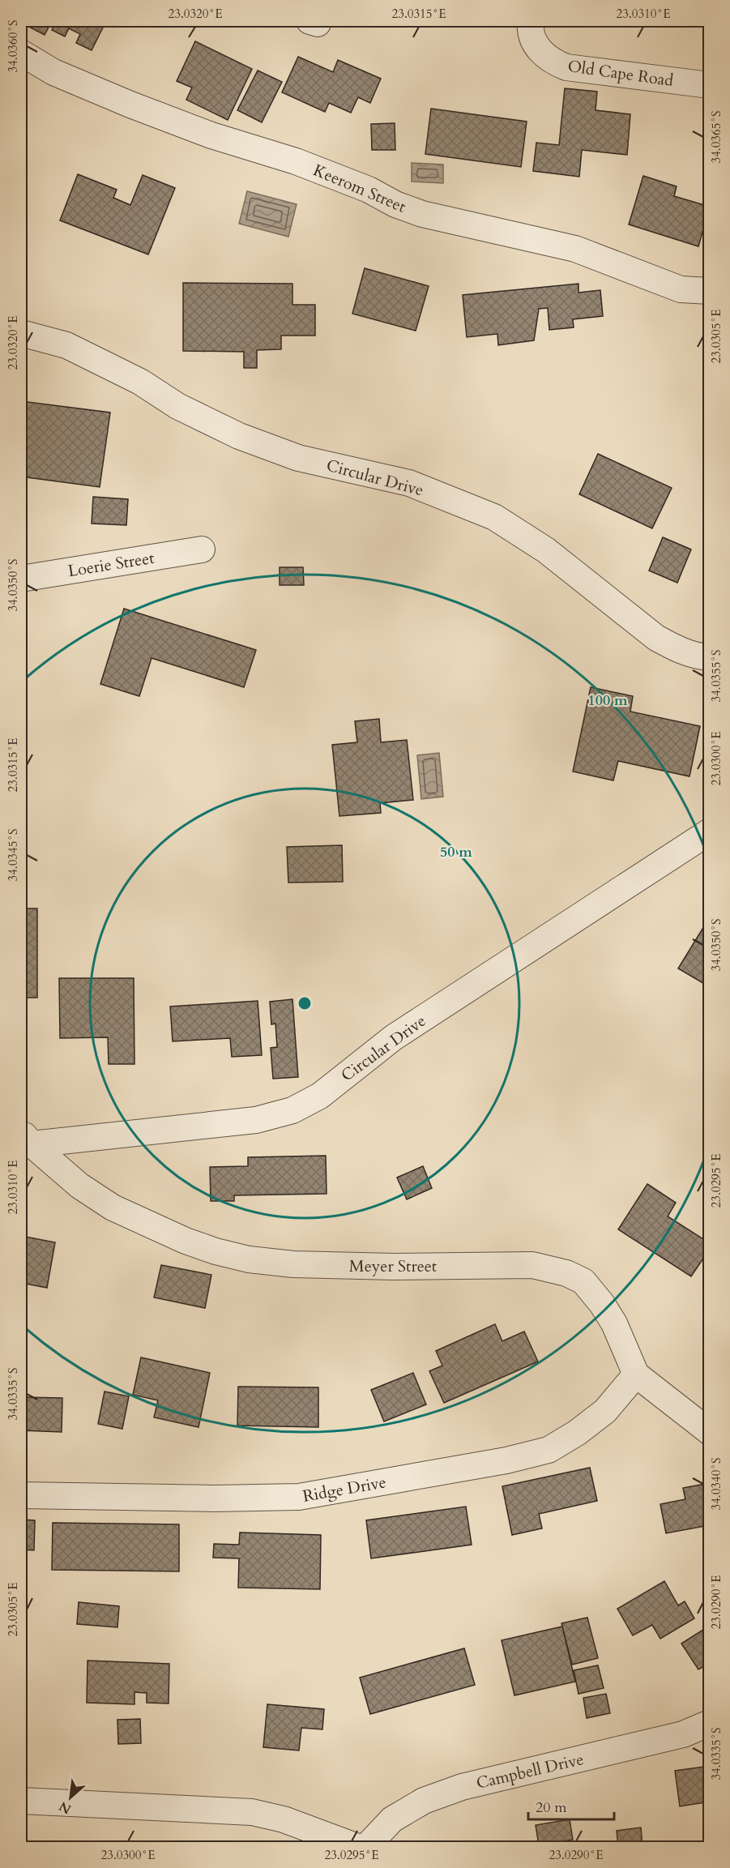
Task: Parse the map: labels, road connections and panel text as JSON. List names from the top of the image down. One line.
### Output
{"streets":{"street":["Old Cape Road","Keerom Street","Circular Drive","Loerie Street","Meyer Street","Ridge Drive","Campbell Drive"]},"crossings":[["Circular Drive","Meyer Street"],["Meyer Street","Ridge Drive"]],"scale_bar":"20 m","north":"bottom left","coordinates":["23.0320°E","23.0315°E","23.0310°E","34.0360°S","34.0365°S","23.0305°E","34.0350°S","34.0355°S","23.0300°E","34.0345°S","23.0295°E","34.0335°S","34.0340°S","23.0290°E"],"rings":["100 m","50 m"]}
